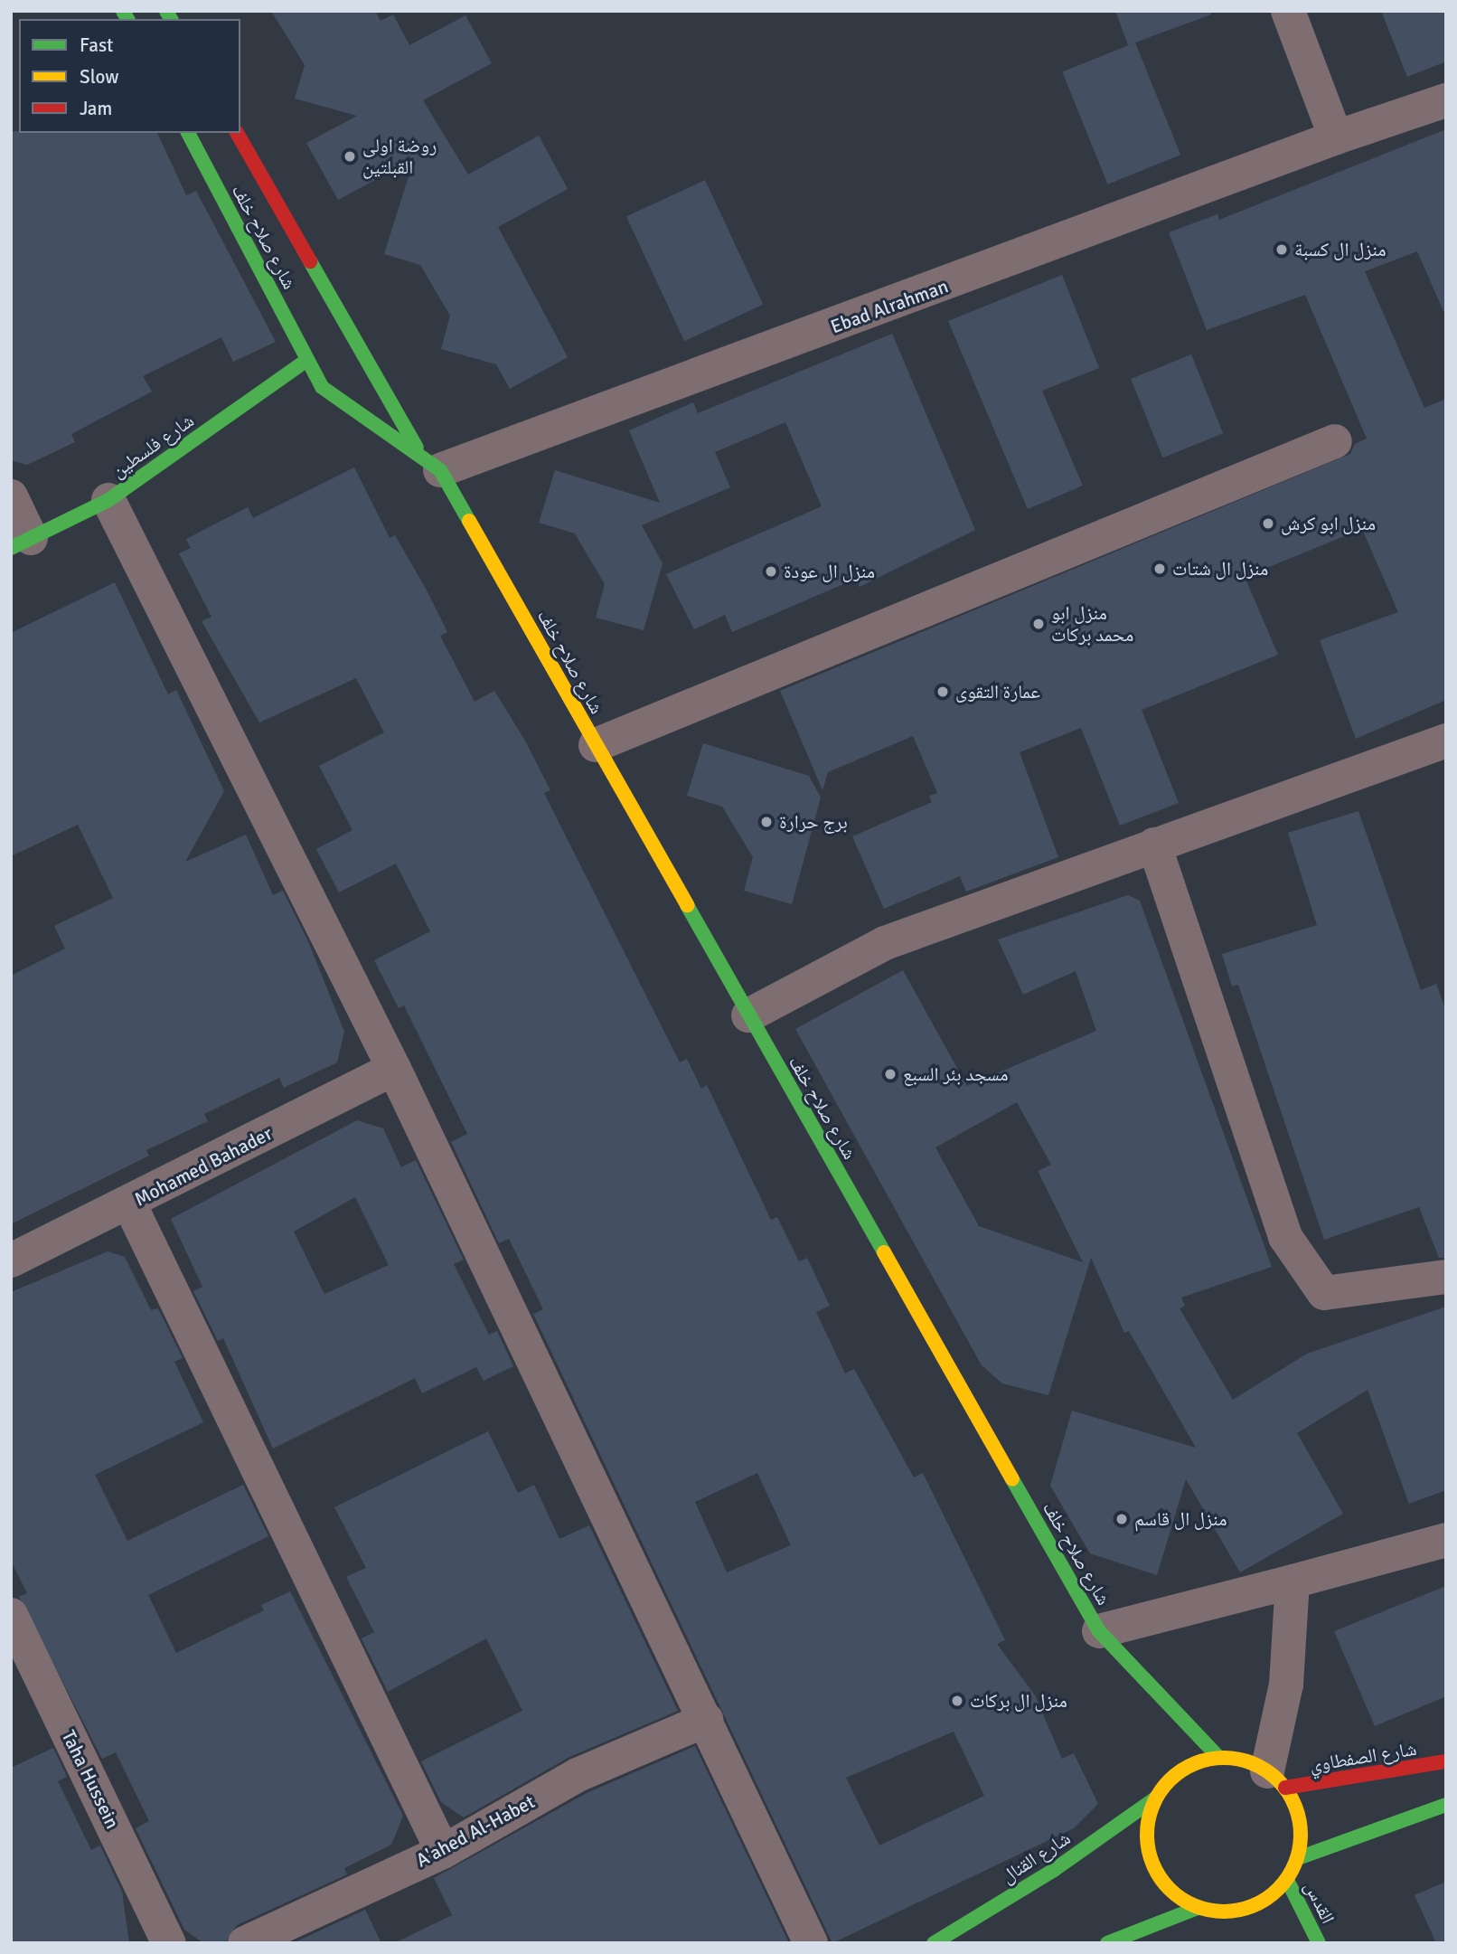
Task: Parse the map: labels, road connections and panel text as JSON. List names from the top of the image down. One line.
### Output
{"streets":{"main road":["شارع صلاح خلف","شارع فلسطين","شارع الصفطاوي","شارع القنال","القدس"],"street":["Ebad Alrahman","Mohamed Bahader","Taha Hussein","A'ahed Al-Habet"]},"crossings":[["شارع صلاح خلف","Ebad Alrahman"],["شارع صلاح خلف","شارع فلسطين"],["شارع صلاح خلف","شارع الصفطاوي"],["شارع صلاح خلف","شارع القنال"],["شارع صلاح خلف","القدس"],["شارع الصفطاوي","شارع القنال"],["شارع الصفطاوي","القدس"],["شارع القنال","القدس"]],"places":["روضة اولى القبلتين","منزل ال كسبة","منزل ابو كرش","منزل ال شتات","منزل ال عودة","منزل ابو محمد بركات","عمارة التقوى","برج حرارة","مسجد بئر السبع","منزل ال قاسم","منزل ال بركات"],"legend":["Fast","Slow","Jam"]}
